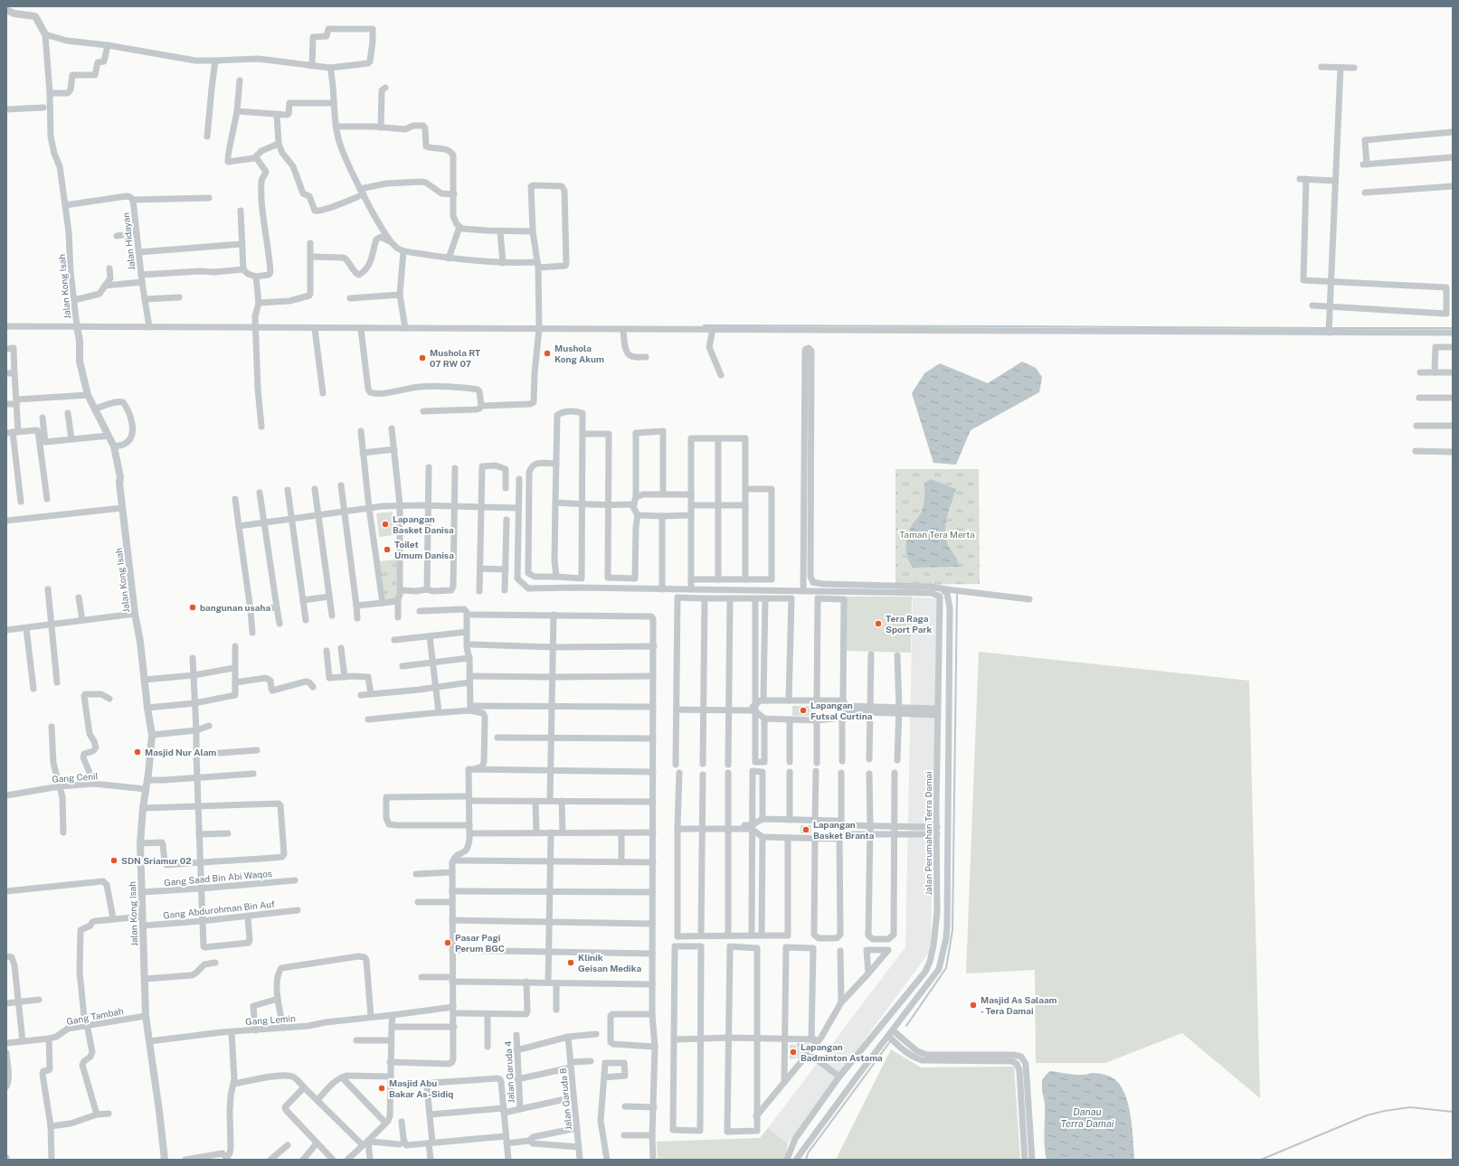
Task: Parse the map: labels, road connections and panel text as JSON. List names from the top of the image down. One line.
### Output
{"streets":{"street":["Jalan Hidayan","Jalan Kong Isah","Gang Cenil","Jalan Perumahan Terra Damai","Gang Saad Bin Abi Waqos","Gang Abdurohman Bin Auf","Gang Tambah","Gang Lemin","Jalan Garuda 4","Jalan Garuda 8"]},"crossings":[["Jalan Hidayan","Jalan Kong Isah"],["Jalan Kong Isah","Gang Cenil"],["Jalan Kong Isah","Gang Saad Bin Abi Waqos"],["Jalan Kong Isah","Gang Abdurohman Bin Auf"],["Jalan Kong Isah","Gang Tambah"],["Jalan Kong Isah","Gang Lemin"]],"water":["Danau Terra Damai"],"parks":["Taman Tera Merta"],"places":["Mushola Kong Akum","Mushola RT 07 RW 07","Lapangan Basket Danisa","Toilet Umum Danisa","bangunan usaha","Tera Raga Sport Park","Lapangan Futsal Curtina","Masjid Nur Alam","Lapangan Basket Branta","SDN Sriamur 02","Pasar Pagi Perum BGC","Klinik Geisan Medika","Masjid As Salaam - Tera Damai","Lapangan Badminton Astama","Masjid Abu Bakar As-Sidiq"]}
